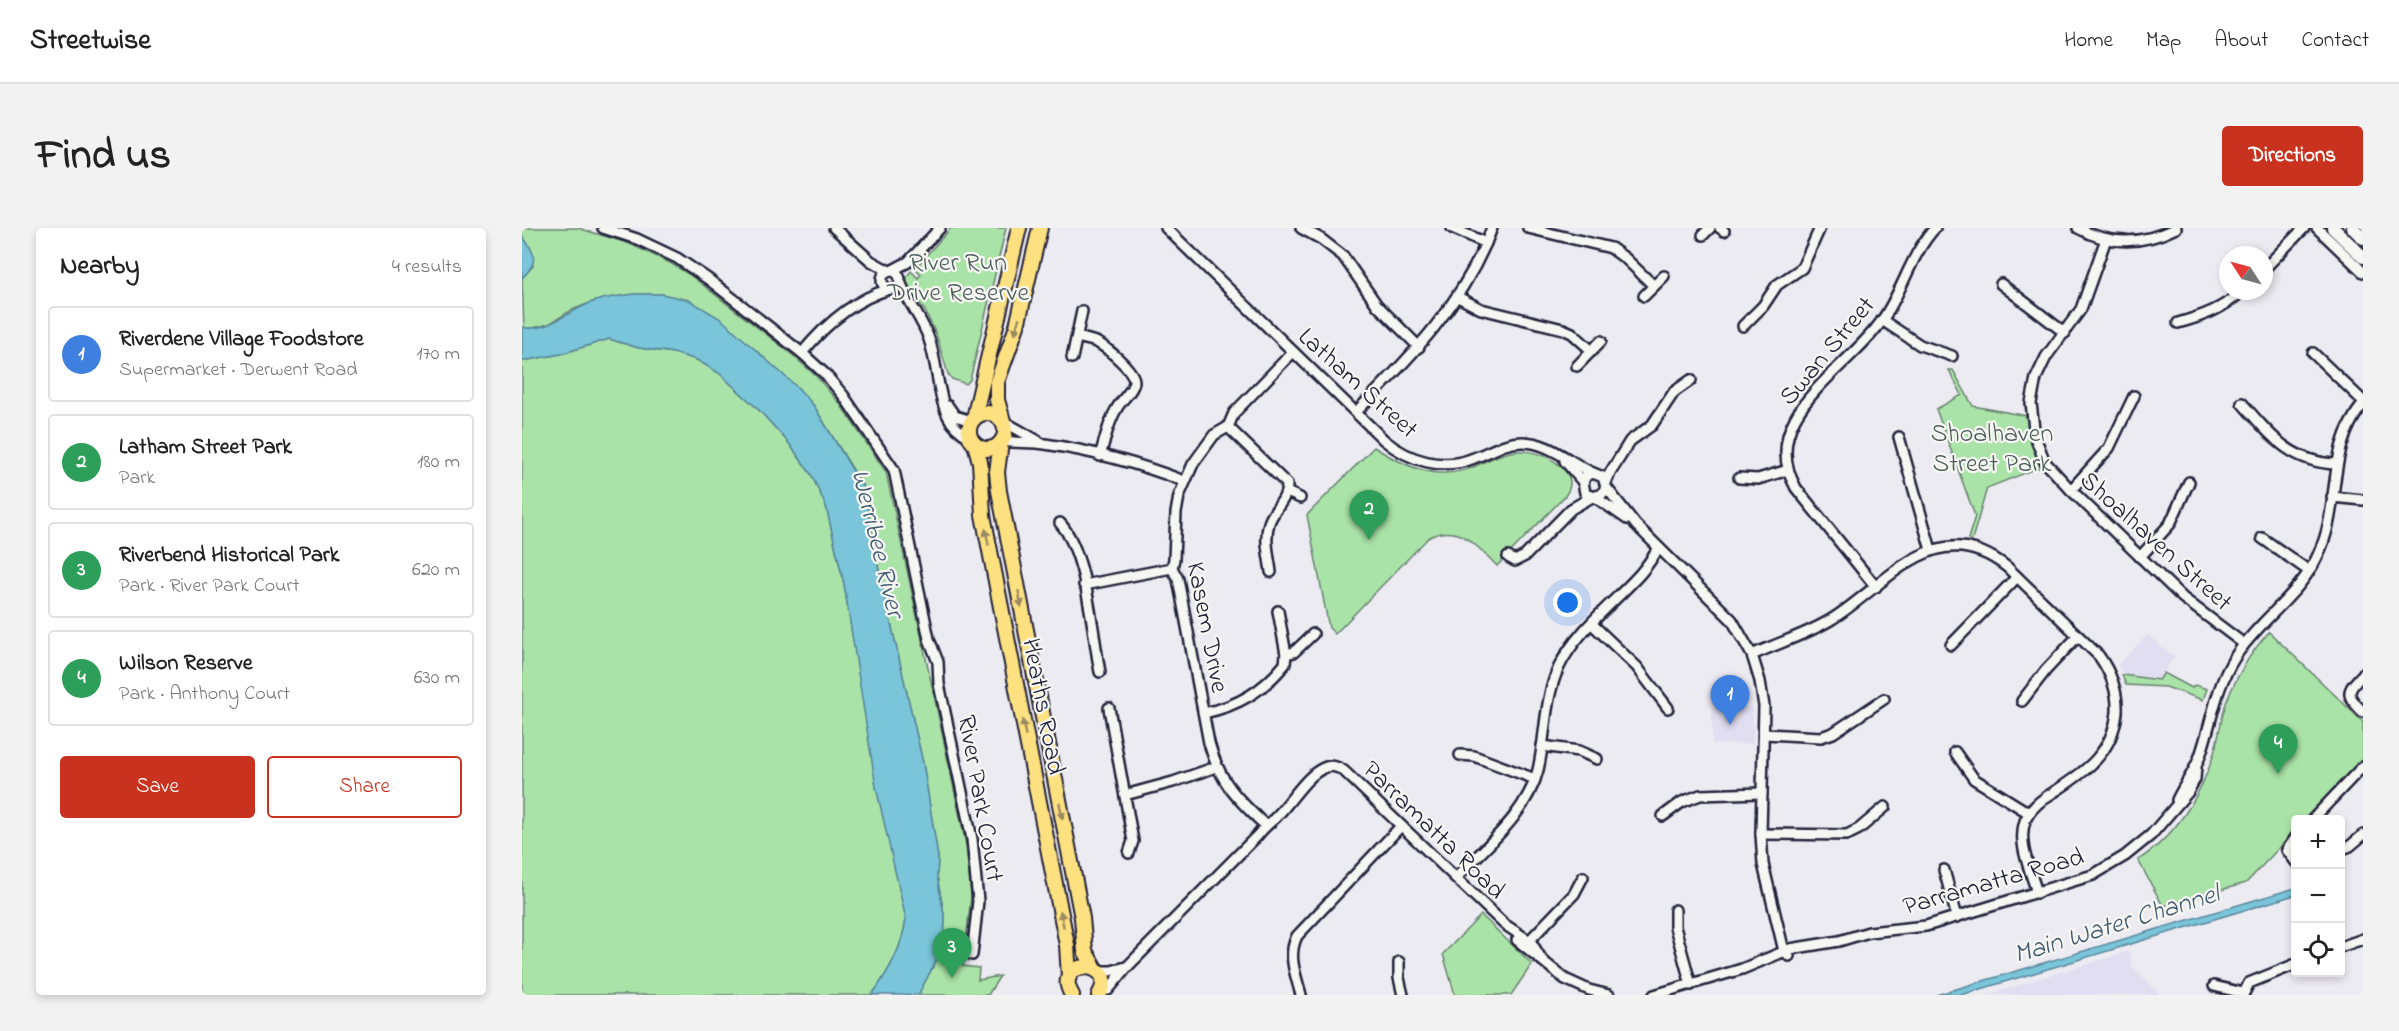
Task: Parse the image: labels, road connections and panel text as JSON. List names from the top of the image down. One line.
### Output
{"streets":{"main road":["Heaths Road"],"street":["Swan Street","Latham Street","Shoalhaven Street","Kasem Drive","River Park Court","Parramatta Road"]},"crossings":[["Latham Street","Kasem Drive"],["Shoalhaven Street","Parramatta Road"],["Kasem Drive","Parramatta Road"]],"water":["Werribee River","Main Water Channel"],"parks":["River Run Drive Reserve","Shoalhaven Street Park"],"north":"top left","page":{"header":"Streetwise","nav":["Home","Map","About","Contact"],"title":"Find us","buttons":["Directions",["Save","Share"]],"heading":["Nearby","4 results"],"list":[{"mark":"1","name":"Riverdene Village Foodstore","note":"Supermarket · Derwent Road","value":"170 m"},{"mark":"2","name":"Latham Street Park","note":"Park","value":"180 m"},{"mark":"3","name":"Riverbend Historical Park","note":"Park · River Park Court","value":"620 m"},{"mark":"4","name":"Wilson Reserve","note":"Park · Anthony Court","value":"630 m"}],"pins":["2","1","4","3"],"map_buttons":["+","−"]}}
